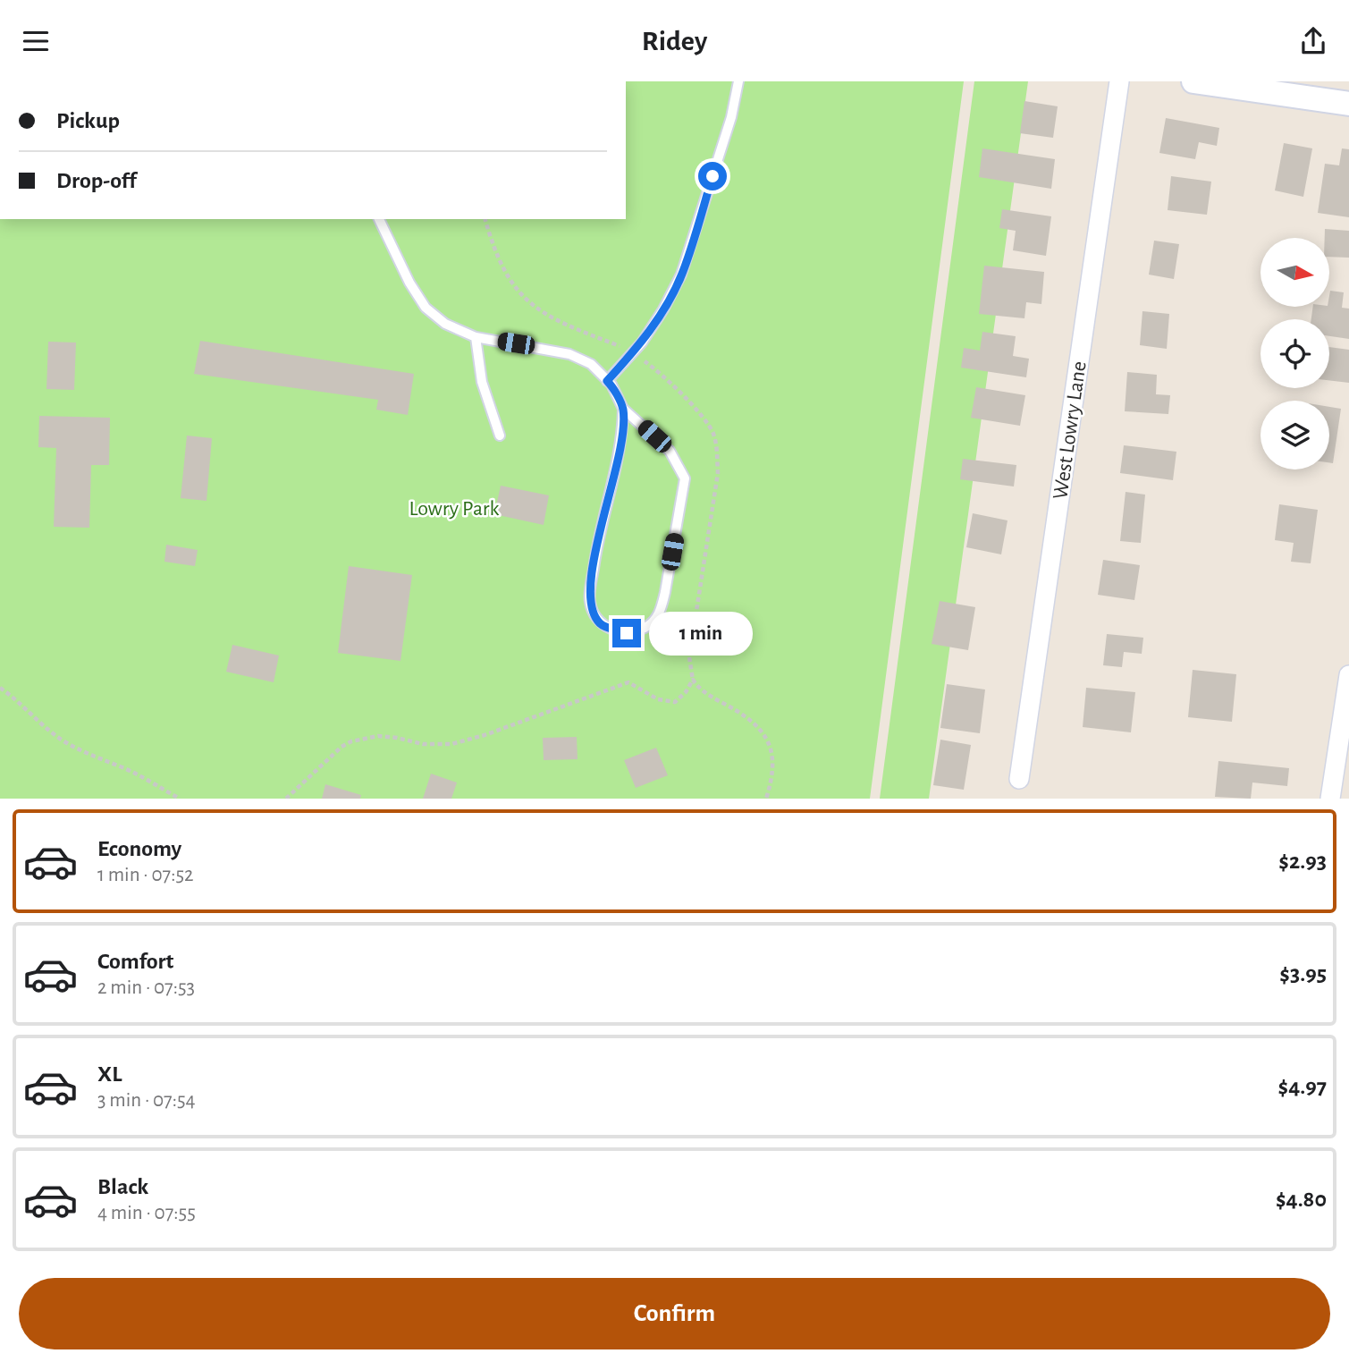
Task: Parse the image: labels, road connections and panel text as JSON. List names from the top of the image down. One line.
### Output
{"streets":{"street":["West Lowry Lane"]},"parks":["Lowry Park"],"north":"right","page":{"header":"Ridey","banner":["Pickup","Drop-off"],"bubble":"1 min","list":[{"name":"Economy","note":"1 min · 07:52","value":"$2.93"},{"name":"Comfort","note":"2 min · 07:53","value":"$3.95"},{"name":"XL","note":"3 min · 07:54","value":"$4.97"},{"name":"Black","note":"4 min · 07:55","value":"$4.80"}],"buttons":"Confirm"}}
